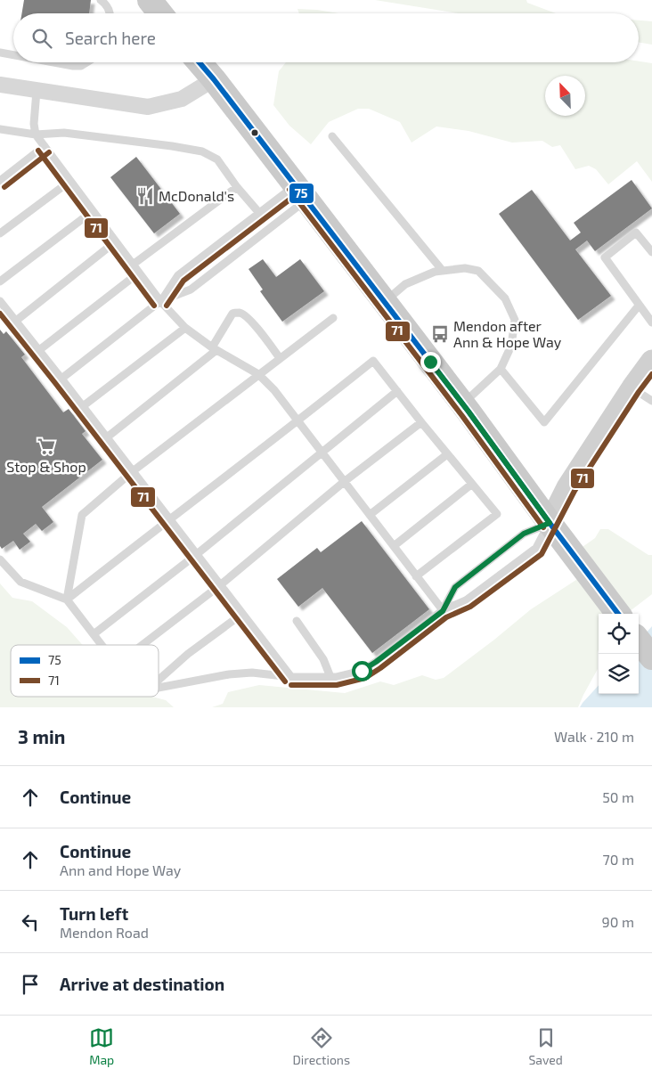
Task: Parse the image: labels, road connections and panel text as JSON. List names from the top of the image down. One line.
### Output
{"places":{"restaurant":["McDonald's"],"bus stop":["Mendon after Ann & Hope Way"],"supermarket":["Stop & Shop"]},"lines":["transit line 75","transit line 71"],"legend":["75","71"],"north":"top left","page":{"search":"Search here","heading":["3 min","Walk · 210 m"],"list":[["Continue","50 m"],["Continue","Ann and Hope Way","70 m"],["Turn left","Mendon Road","90 m"],"Arrive at destination"],"nav":["Map","Directions","Saved"]}}
